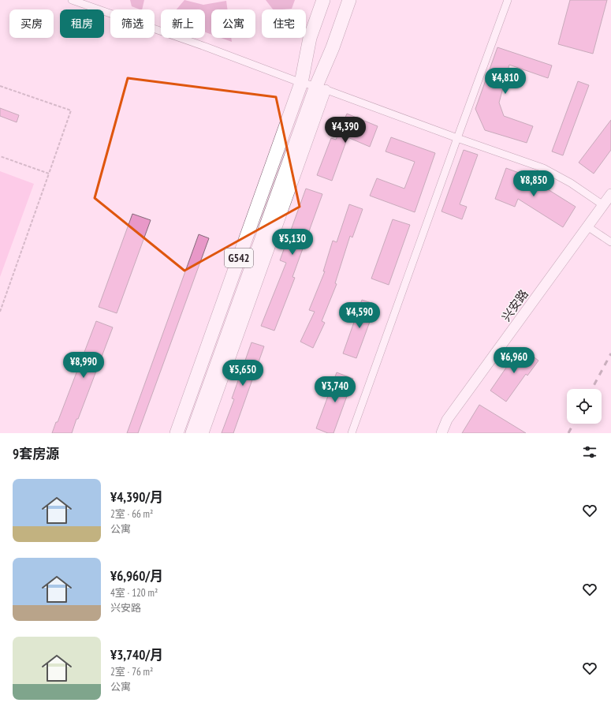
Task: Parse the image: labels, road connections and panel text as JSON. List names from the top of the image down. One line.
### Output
{"streets":{"highway":["G542"],"street":["兴安路"]},"page":{"chip":["买房","租房","筛选","新上","公寓","住宅"],"price":["¥4,810","¥4,390","¥8,850","¥5,130","¥4,590","¥6,960","¥8,990","¥5,650","¥3,740"],"heading":"9套房源","list":[{"name":"¥4,390/月","note":"2室 · 66 m² · 公寓"},{"name":"¥6,960/月","note":"4室 · 120 m² · 兴安路"},{"name":"¥3,740/月","note":"2室 · 76 m² · 公寓"}]}}
